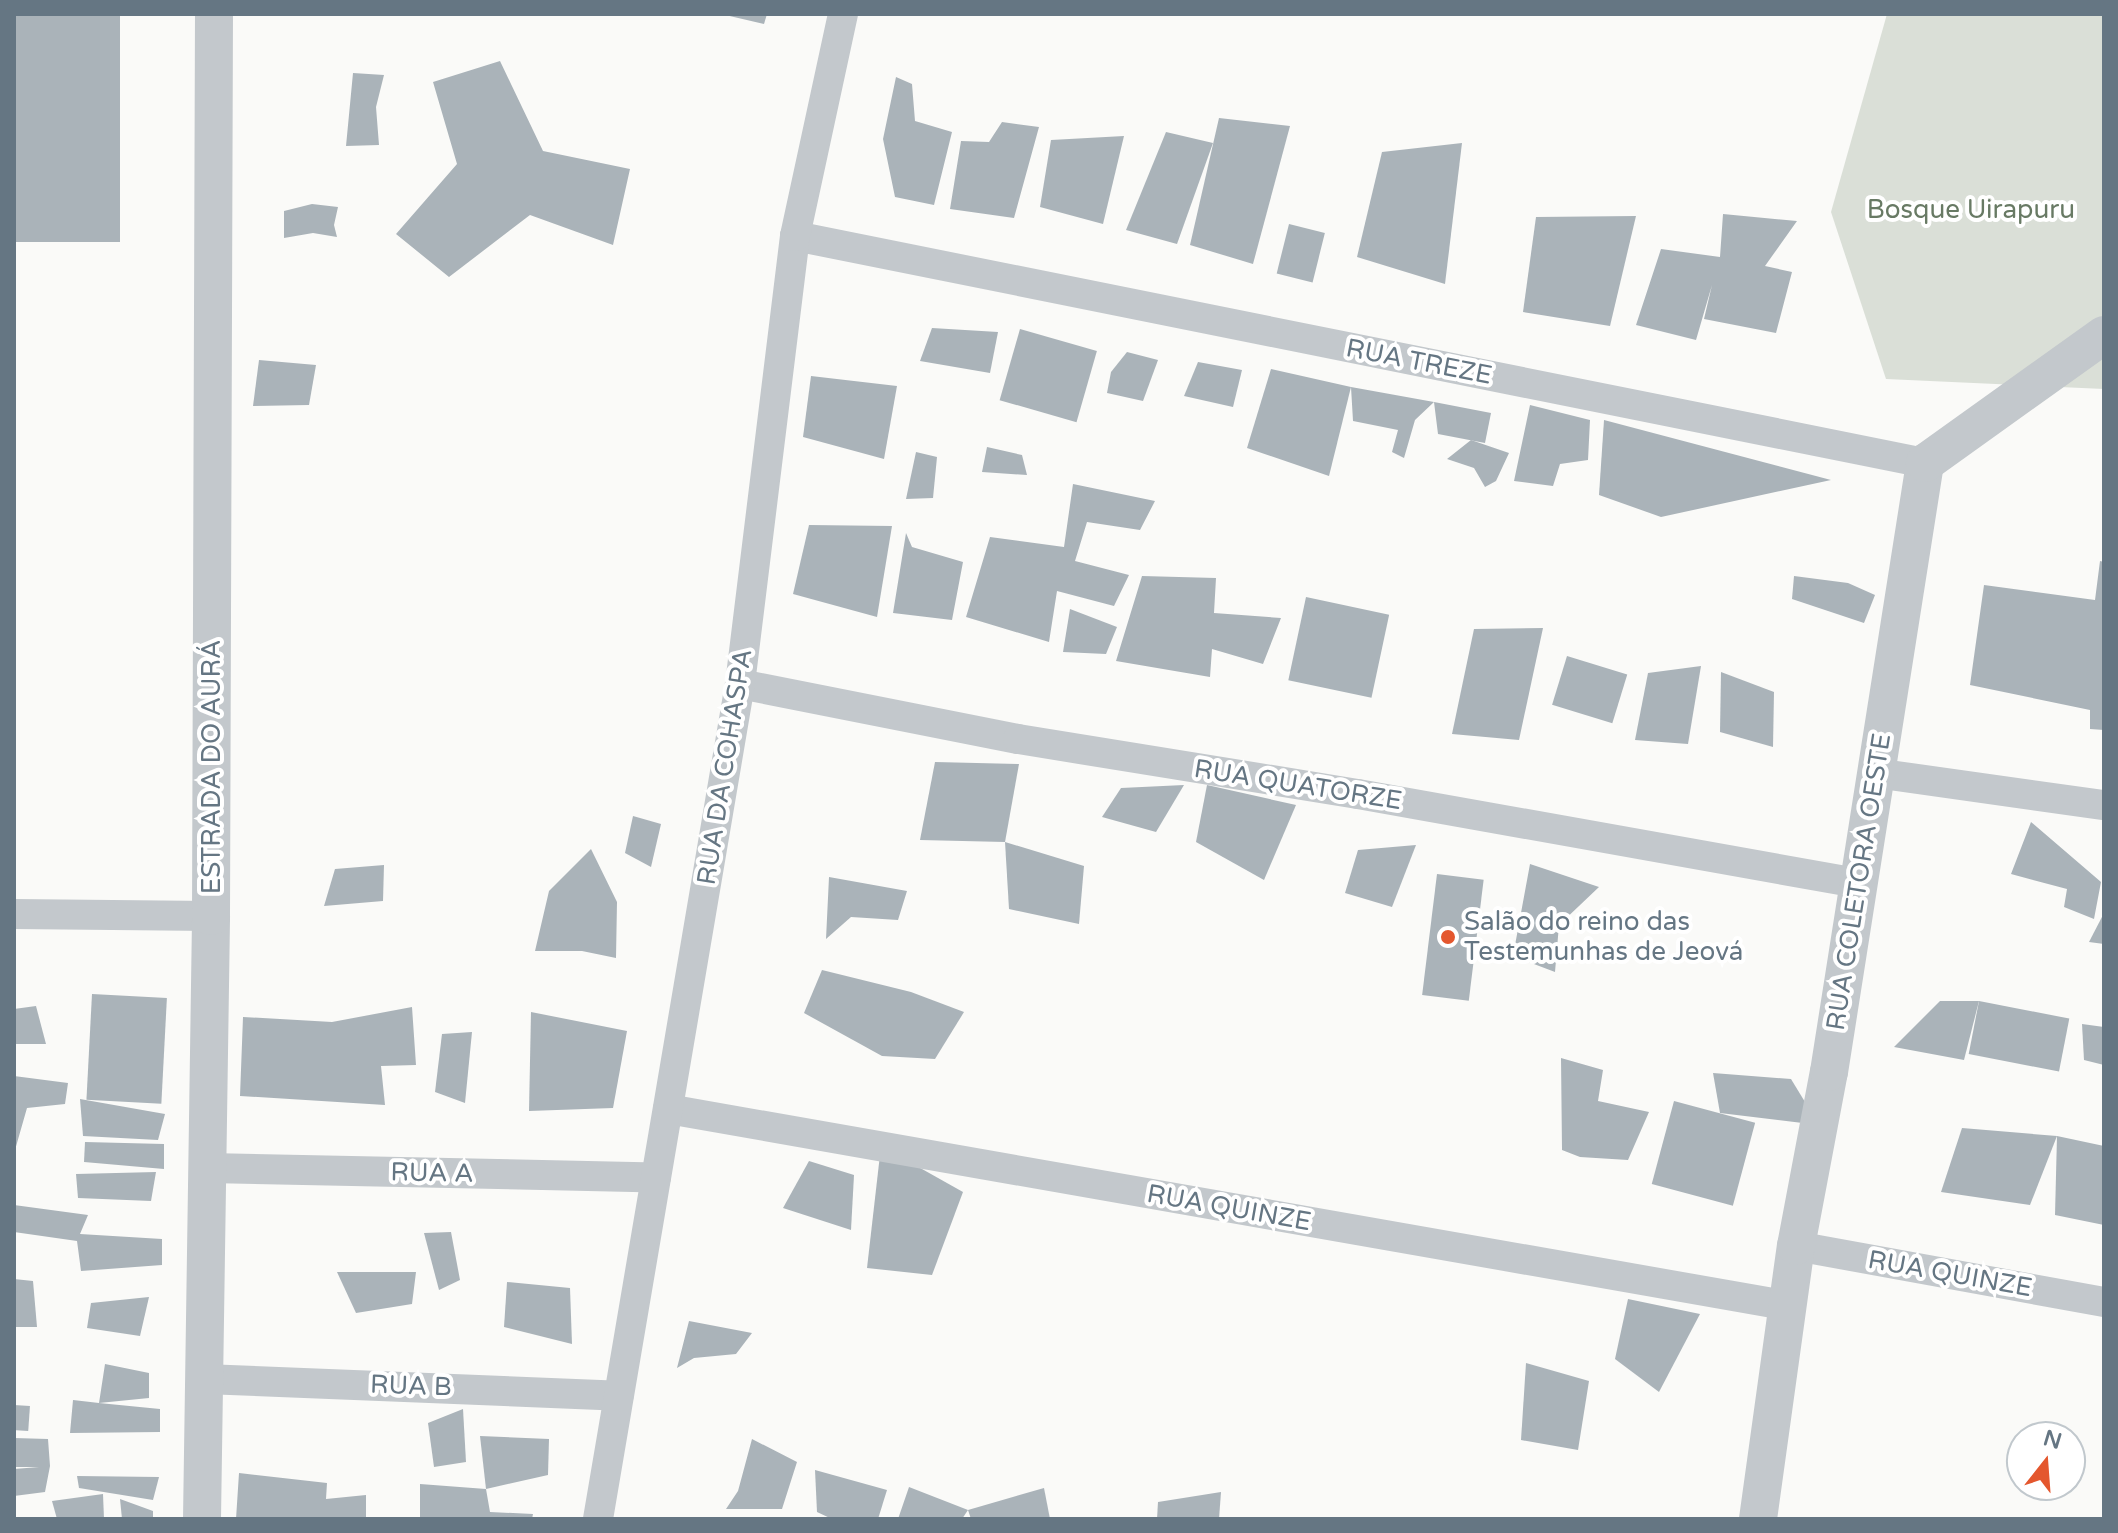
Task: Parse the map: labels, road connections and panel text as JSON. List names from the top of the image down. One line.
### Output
{"streets":{"street":["RUA TREZE","ESTRADA DO AURÁ","RUA DA COHASPA","RUA QUATORZE","RUA COLETORA OESTE","RUA A","RUA QUINZE","RUA B"]},"crossings":[["RUA TREZE","RUA DA COHASPA"],["RUA TREZE","RUA COLETORA OESTE"],["ESTRADA DO AURÁ","RUA A"],["ESTRADA DO AURÁ","RUA B"],["RUA DA COHASPA","RUA QUATORZE"],["RUA DA COHASPA","RUA A"],["RUA DA COHASPA","RUA QUINZE"],["RUA DA COHASPA","RUA B"],["RUA QUATORZE","RUA COLETORA OESTE"],["RUA COLETORA OESTE","RUA QUINZE"]],"parks":["Bosque Uirapuru"],"places":["Salão do reino das Testemunhas de Jeová"],"north":"top"}
